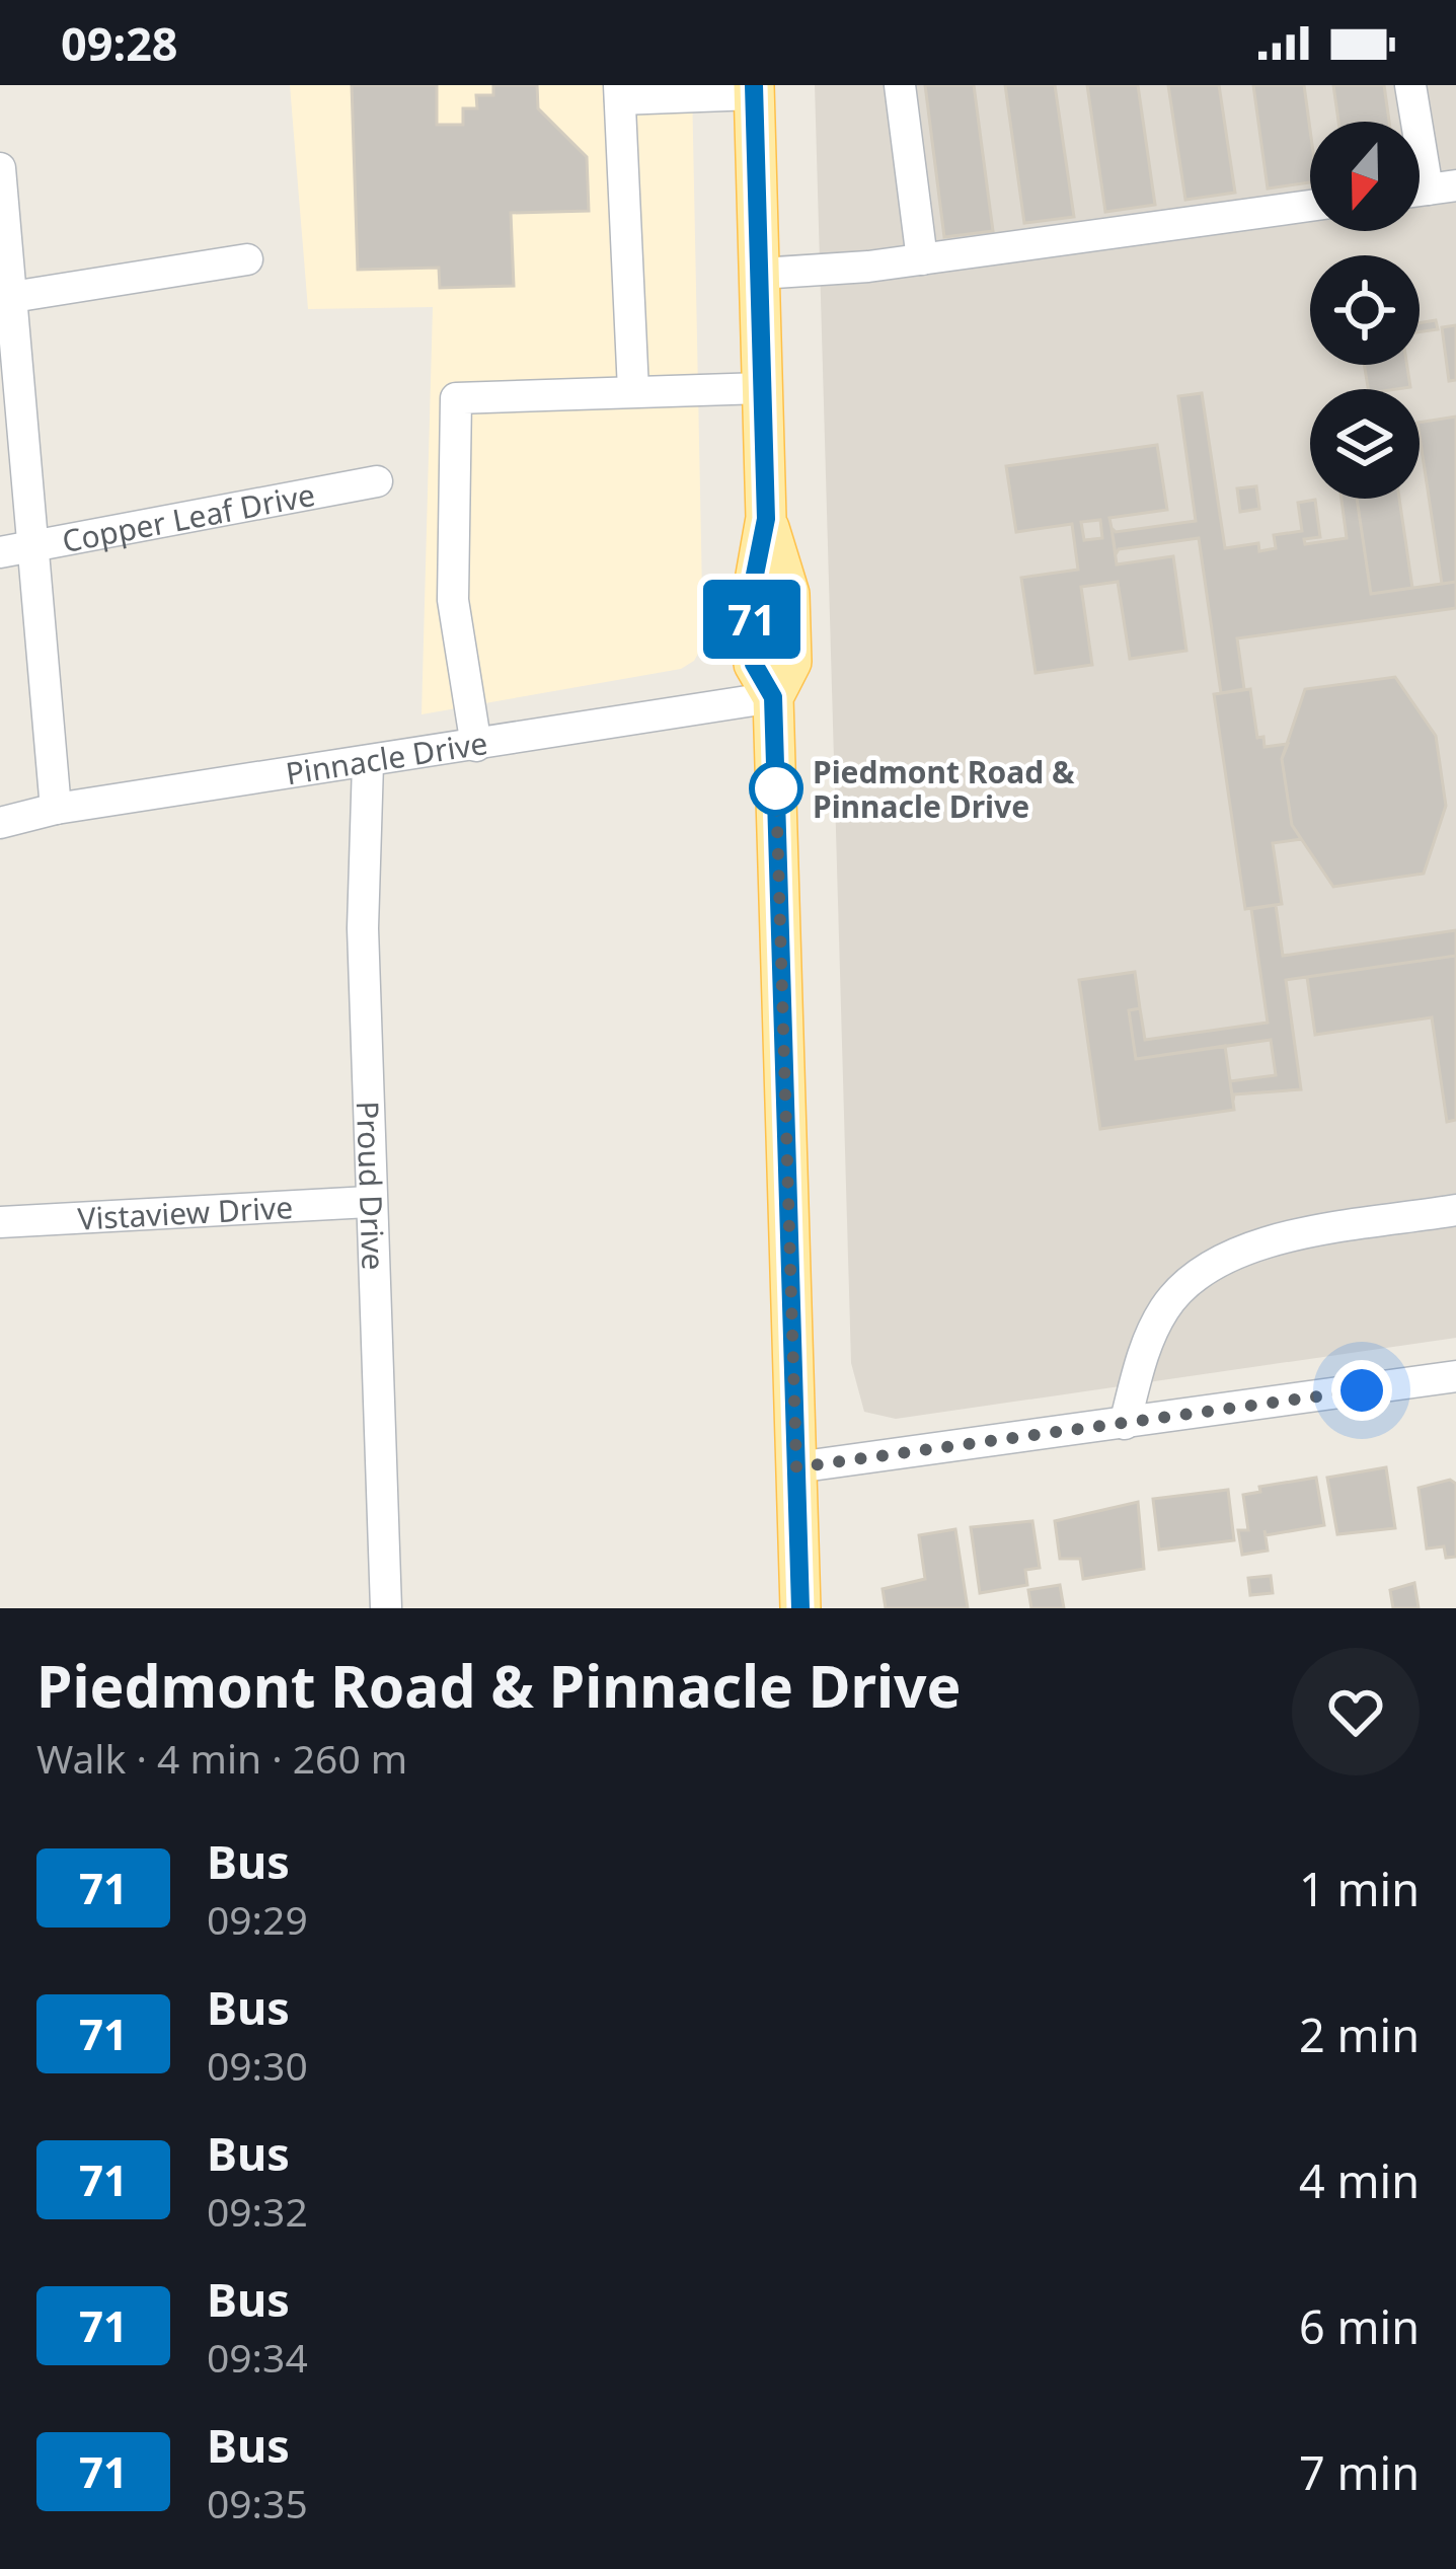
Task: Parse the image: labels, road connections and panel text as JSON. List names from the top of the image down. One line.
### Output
{"streets":{"street":["Copper Leaf Drive","Pinnacle Drive","Proud Drive","Vistaview Drive"]},"crossings":[["Pinnacle Drive","Proud Drive"],["Proud Drive","Vistaview Drive"]],"places":["Piedmont Road & Pinnacle Drive"],"lines":["bus line 71"],"north":"bottom","page":{"status":"09:28","on_map":"71","heading":["Piedmont Road & Pinnacle Drive","Walk · 4 min · 260 m"],"list":[{"mark":"71","name":"Bus","note":"09:29","value":"1 min"},{"mark":"71","name":"Bus","note":"09:30","value":"2 min"},{"mark":"71","name":"Bus","note":"09:32","value":"4 min"},{"mark":"71","name":"Bus","note":"09:34","value":"6 min"},{"mark":"71","name":"Bus","note":"09:35","value":"7 min"}]}}
